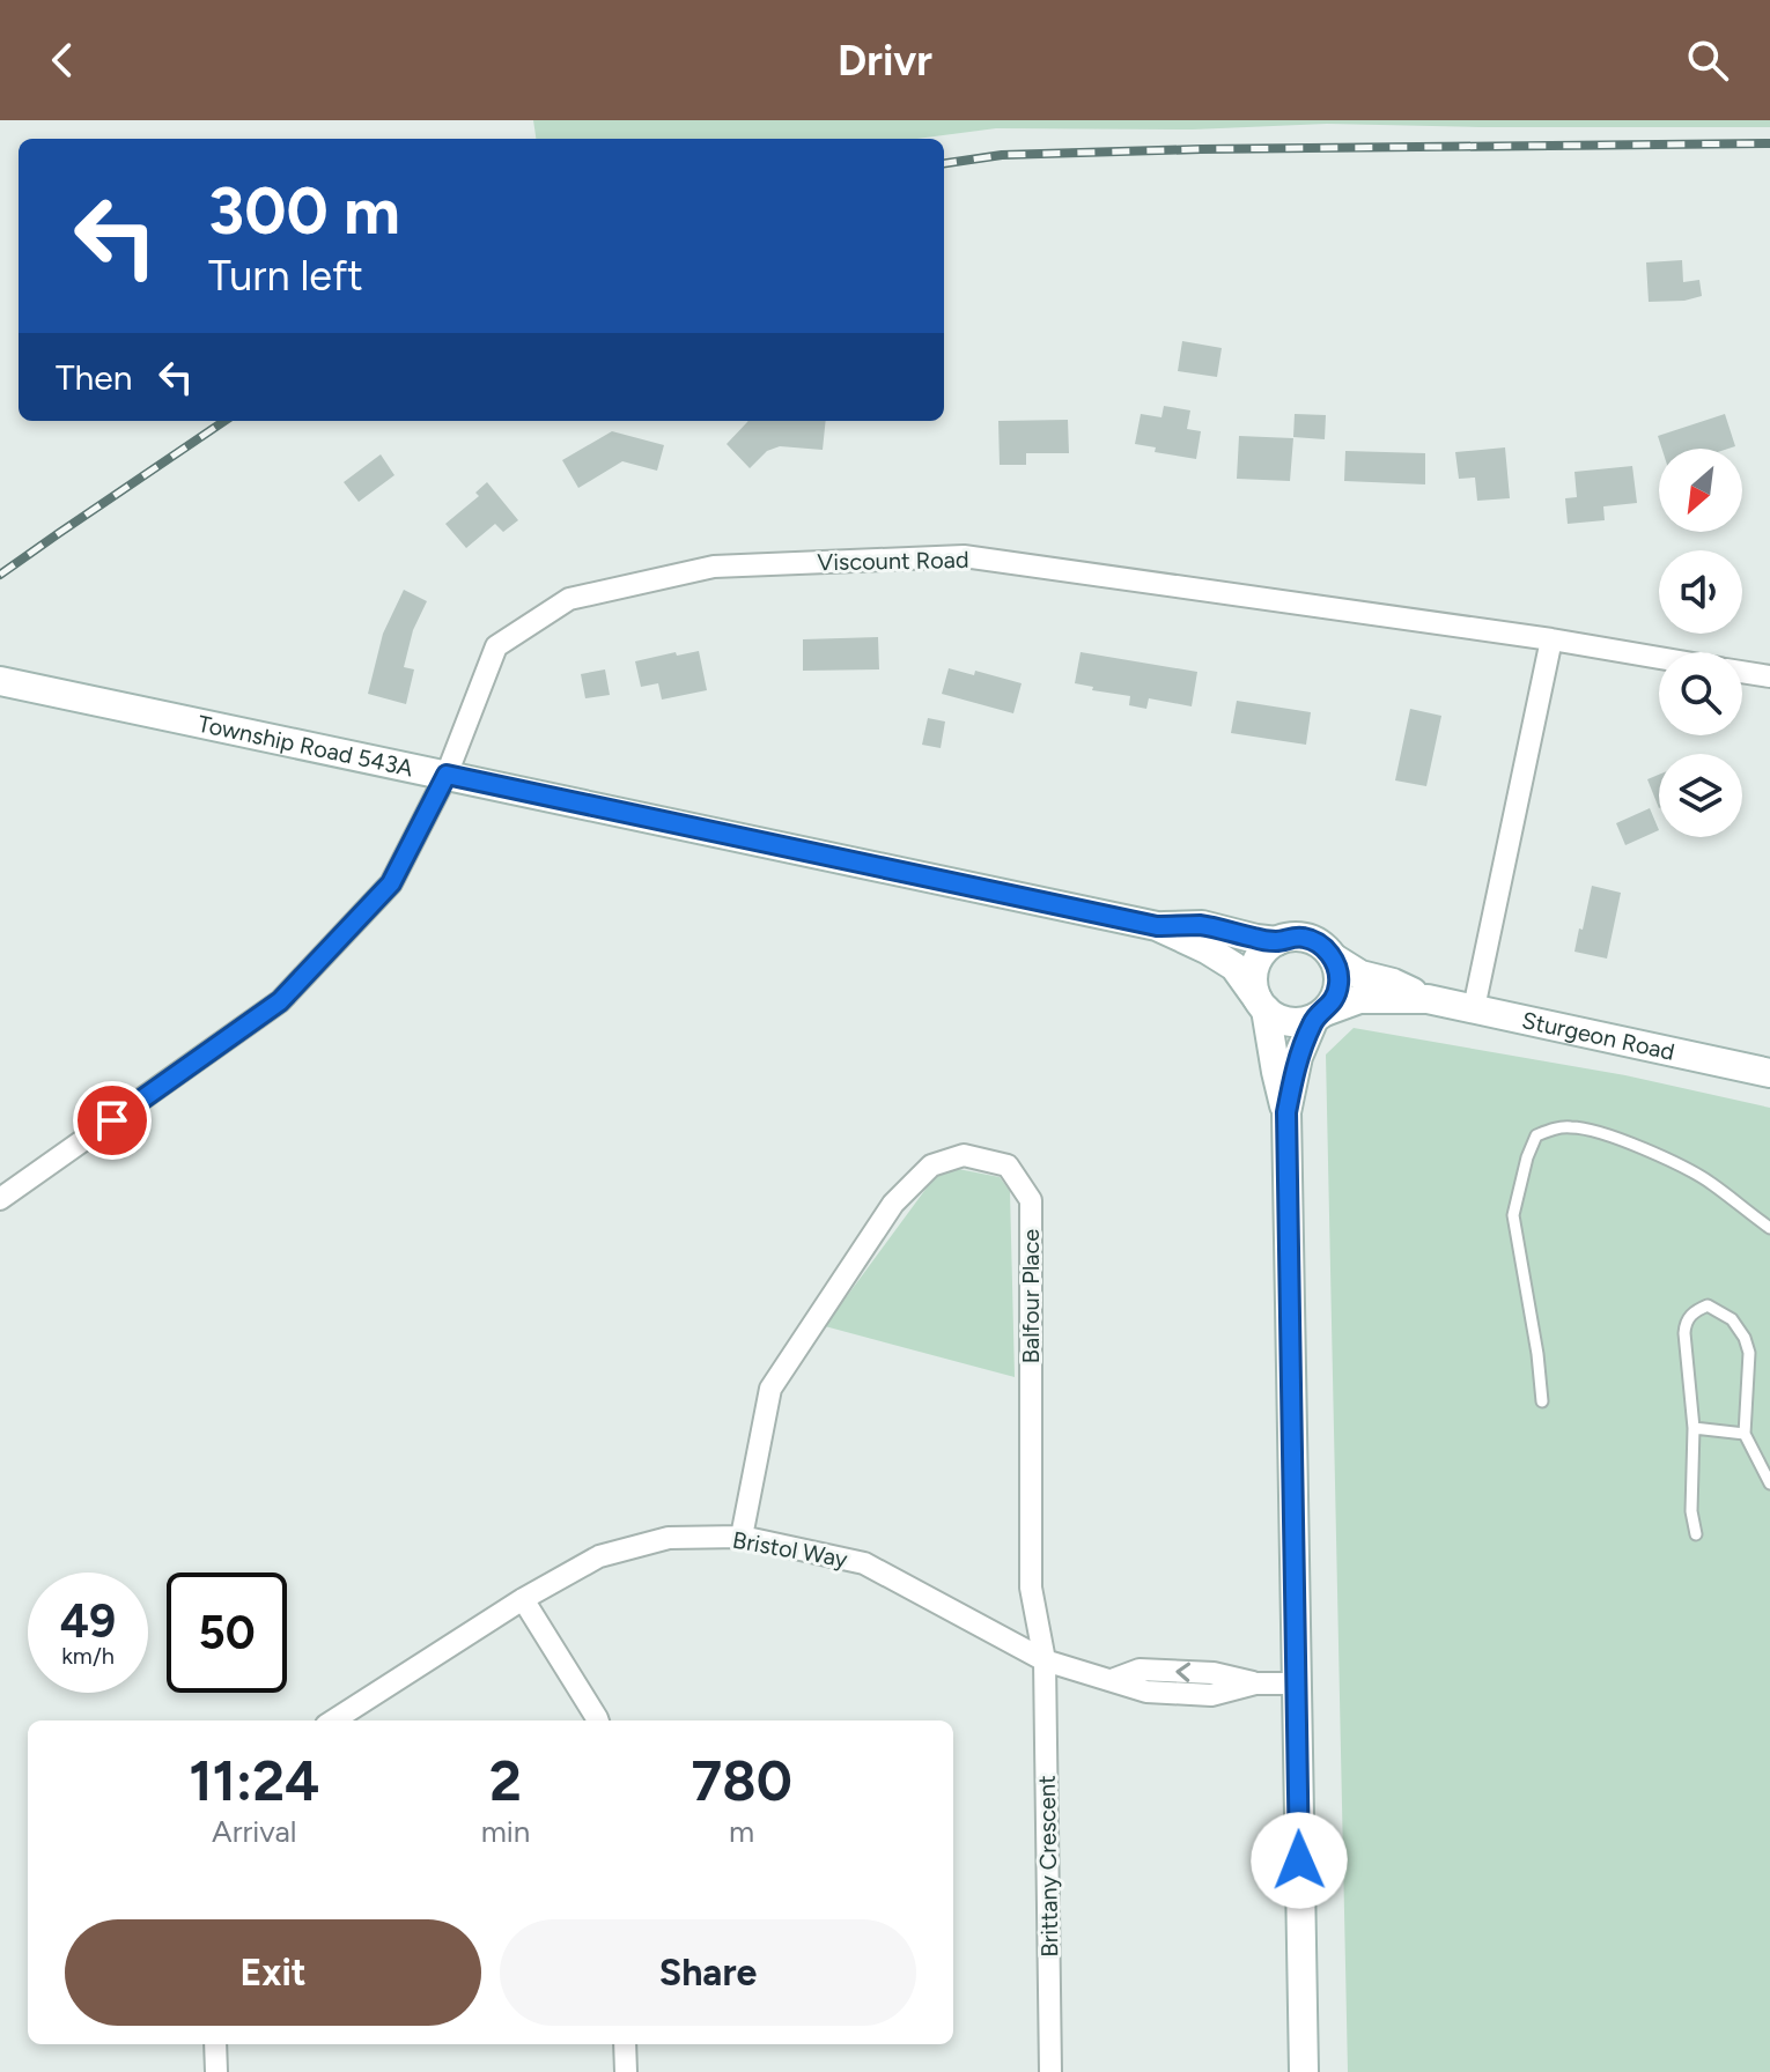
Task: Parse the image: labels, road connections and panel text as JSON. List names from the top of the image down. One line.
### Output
{"streets":{"main road":["Township Road 543A","Sturgeon Road"],"street":["Viscount Road","Balfour Place","Bristol Way","Brittany Crescent"]},"crossings":[["Viscount Road","Township Road 543A"],["Township Road 543A","Sturgeon Road"],["Balfour Place","Bristol Way"],["Balfour Place","Brittany Crescent"],["Bristol Way","Brittany Crescent"]],"north":"bottom left","page":{"header":"Drivr","turn":["300 m","Turn left"],"then":"Then","speed":"49 km/h","limit":"50","eta":["11:24","Arrival","2","min","780","m"],"buttons":["Exit","Share"]}}
